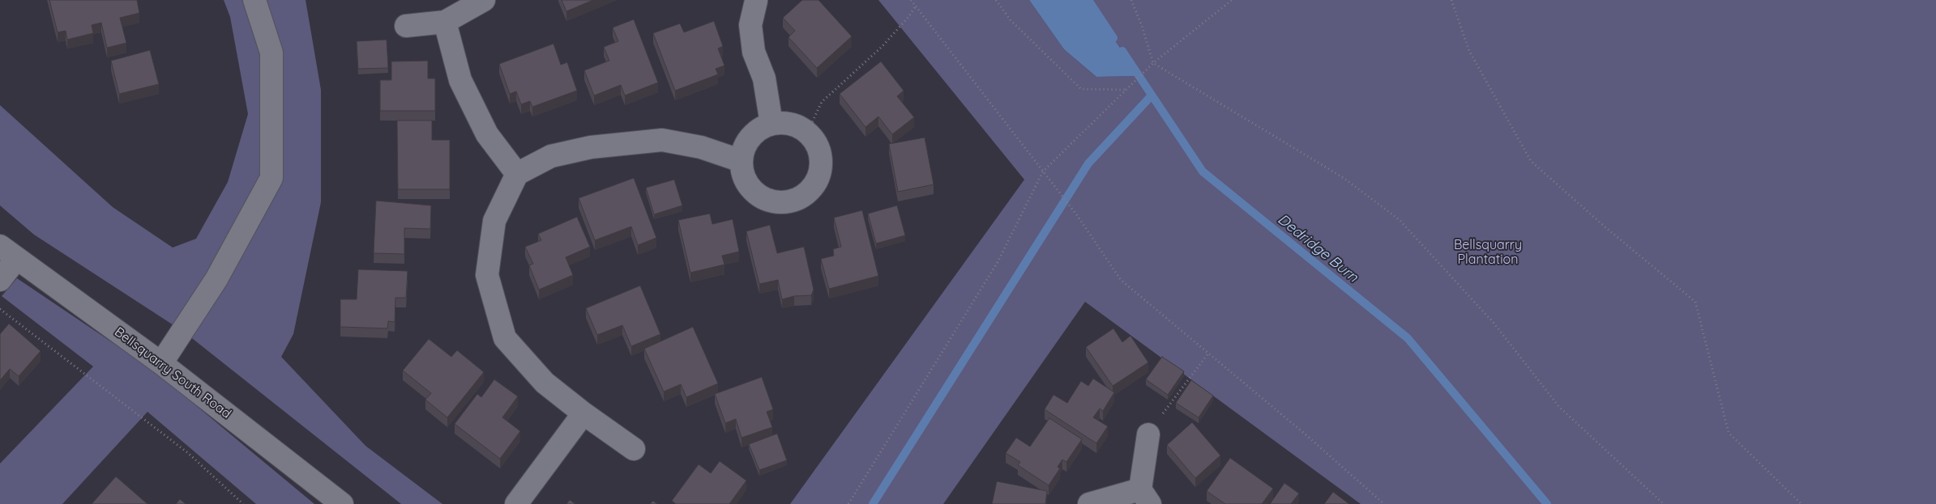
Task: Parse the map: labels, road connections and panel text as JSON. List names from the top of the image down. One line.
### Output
{"streets":{"street":["Bellsquarry South Road"]},"water":["Dedridge Burn"],"parks":["Bellsquarry Plantation"]}
